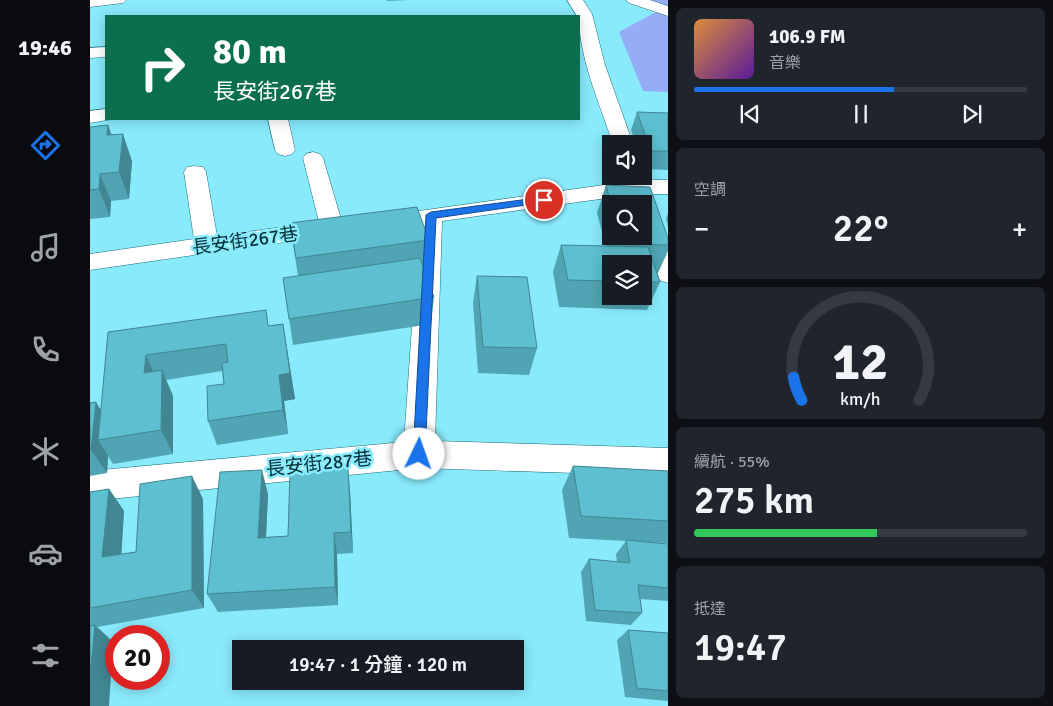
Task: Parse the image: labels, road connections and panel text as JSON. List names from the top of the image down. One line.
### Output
{"streets":{"street":["長安街267巷","長安街287巷"]},"page":{"tabs":"19:46","turn":["80 m","長安街267巷"],"song":["106.9 FM","音樂"],"tile":["空調",["續航 · 55%","275 km"],["抵達","19:47"]],"heat":["−","22°","+"],"limit":"20","trip":"19:47 · 1 分鐘 · 120 m","gauge":["12","km/h"]}}
